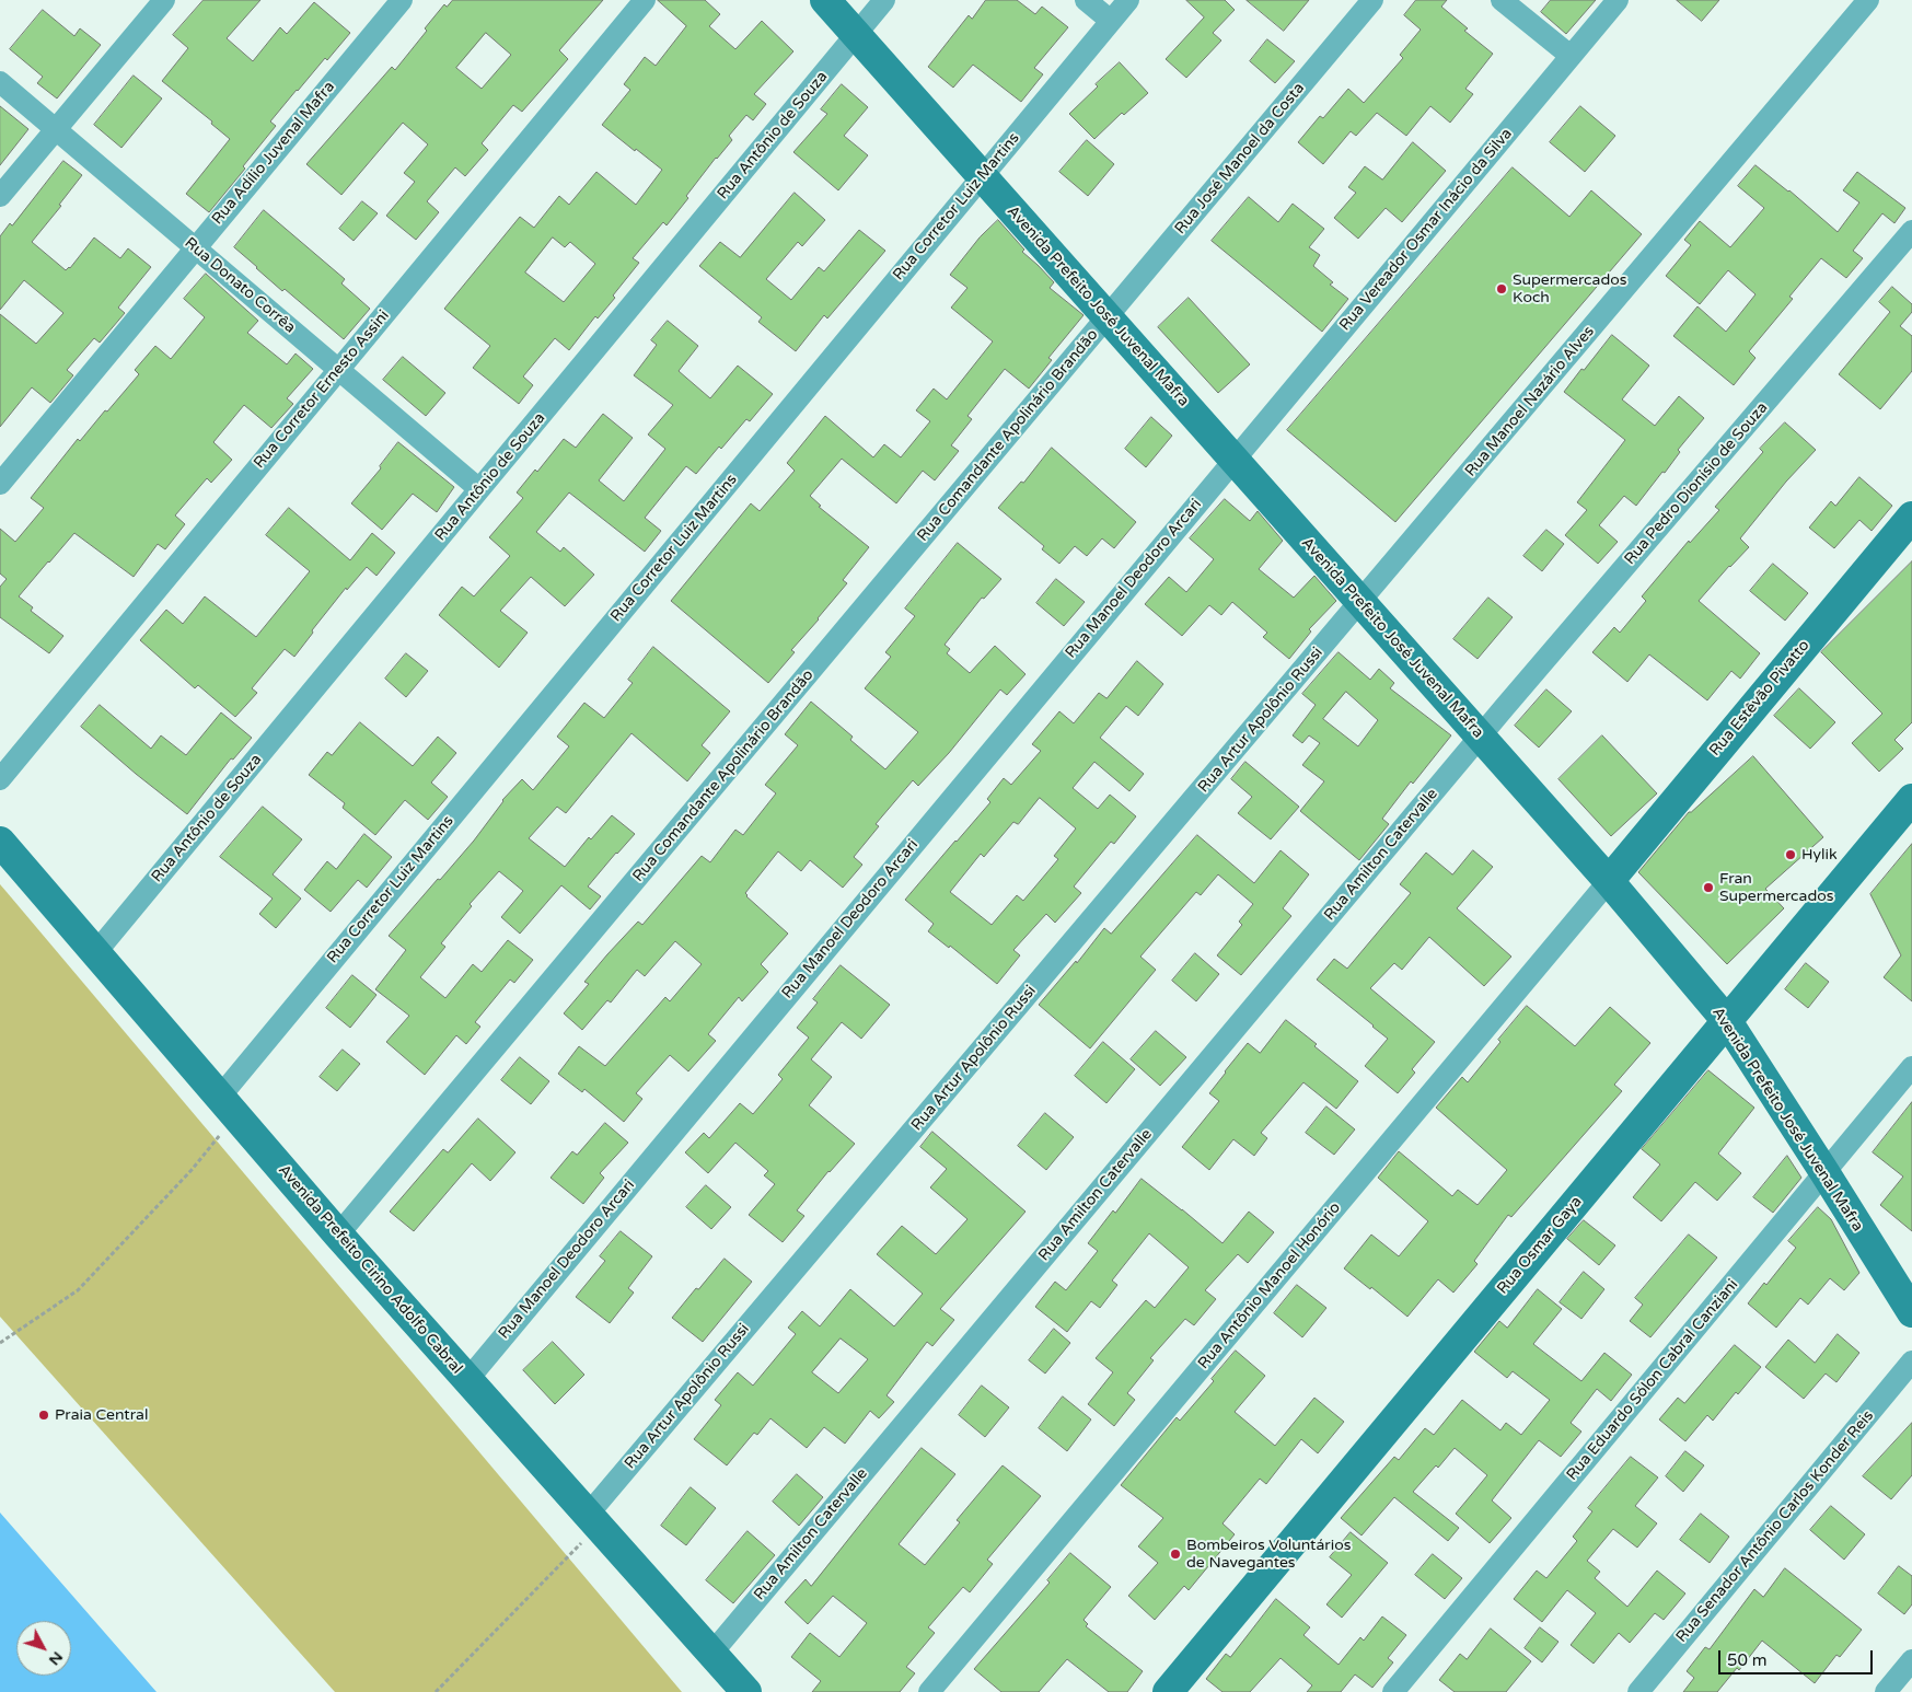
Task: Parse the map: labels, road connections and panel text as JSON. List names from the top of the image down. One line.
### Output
{"streets":{"main road":["Avenida Prefeito José Juvenal Mafra","Rua Estêvão Pivatto","Rua Osmar Gaya","Avenida Prefeito Cirino Adolfo Cabral"],"street":["Rua Antônio de Souza","Rua Adílio Juvenal Mafra","Rua José Manoel da Costa","Rua Corretor Luiz Martins","Rua Vereador Osmar Inácio da Silva","Rua Donato Corrêa","Rua Corretor Ernesto Assini","Rua Manoel Nazário Alves","Rua Comandante Apolinário Brandão","Rua Pedro Dionísio de Souza","Rua Manoel Deodoro Arcari","Rua Artur Apolônio Russi","Rua Amilton Catervalle","Rua Antônio Manoel Honório","Rua Eduardo Sólon Cabral Canziani","Rua Senador Antônio Carlos Konder Reis"]},"crossings":[["Rua Antônio de Souza","Rua Donato Corrêa"],["Rua Antônio de Souza","Avenida Prefeito José Juvenal Mafra"],["Rua Antônio de Souza","Avenida Prefeito Cirino Adolfo Cabral"],["Rua Adílio Juvenal Mafra","Rua Donato Corrêa"],["Rua José Manoel da Costa","Avenida Prefeito José Juvenal Mafra"],["Rua José Manoel da Costa","Rua Comandante Apolinário Brandão"],["Rua Corretor Luiz Martins","Avenida Prefeito José Juvenal Mafra"],["Rua Corretor Luiz Martins","Avenida Prefeito Cirino Adolfo Cabral"],["Rua Vereador Osmar Inácio da Silva","Avenida Prefeito José Juvenal Mafra"],["Rua Vereador Osmar Inácio da Silva","Rua Manoel Deodoro Arcari"],["Rua Donato Corrêa","Rua Corretor Ernesto Assini"],["Avenida Prefeito José Juvenal Mafra","Rua Manoel Nazário Alves"],["Avenida Prefeito José Juvenal Mafra","Rua Comandante Apolinário Brandão"],["Avenida Prefeito José Juvenal Mafra","Rua Pedro Dionísio de Souza"],["Avenida Prefeito José Juvenal Mafra","Rua Manoel Deodoro Arcari"],["Avenida Prefeito José Juvenal Mafra","Rua Estêvão Pivatto"],["Avenida Prefeito José Juvenal Mafra","Rua Artur Apolônio Russi"],["Avenida Prefeito José Juvenal Mafra","Rua Amilton Catervalle"],["Avenida Prefeito José Juvenal Mafra","Rua Osmar Gaya"],["Avenida Prefeito José Juvenal Mafra","Rua Antônio Manoel Honório"],["Avenida Prefeito José Juvenal Mafra","Rua Eduardo Sólon Cabral Canziani"],["Rua Manoel Nazário Alves","Rua Artur Apolônio Russi"],["Rua Comandante Apolinário Brandão","Avenida Prefeito Cirino Adolfo Cabral"],["Rua Pedro Dionísio de Souza","Rua Amilton Catervalle"],["Rua Manoel Deodoro Arcari","Avenida Prefeito Cirino Adolfo Cabral"],["Rua Estêvão Pivatto","Rua Antônio Manoel Honório"],["Rua Artur Apolônio Russi","Avenida Prefeito Cirino Adolfo Cabral"],["Rua Amilton Catervalle","Avenida Prefeito Cirino Adolfo Cabral"]],"places":["Supermercados Koch","Hylik","Fran Supermercados","Praia Central","Bombeiros Voluntários de Navegantes"],"scale_bar":"50 m","north":"bottom right"}
